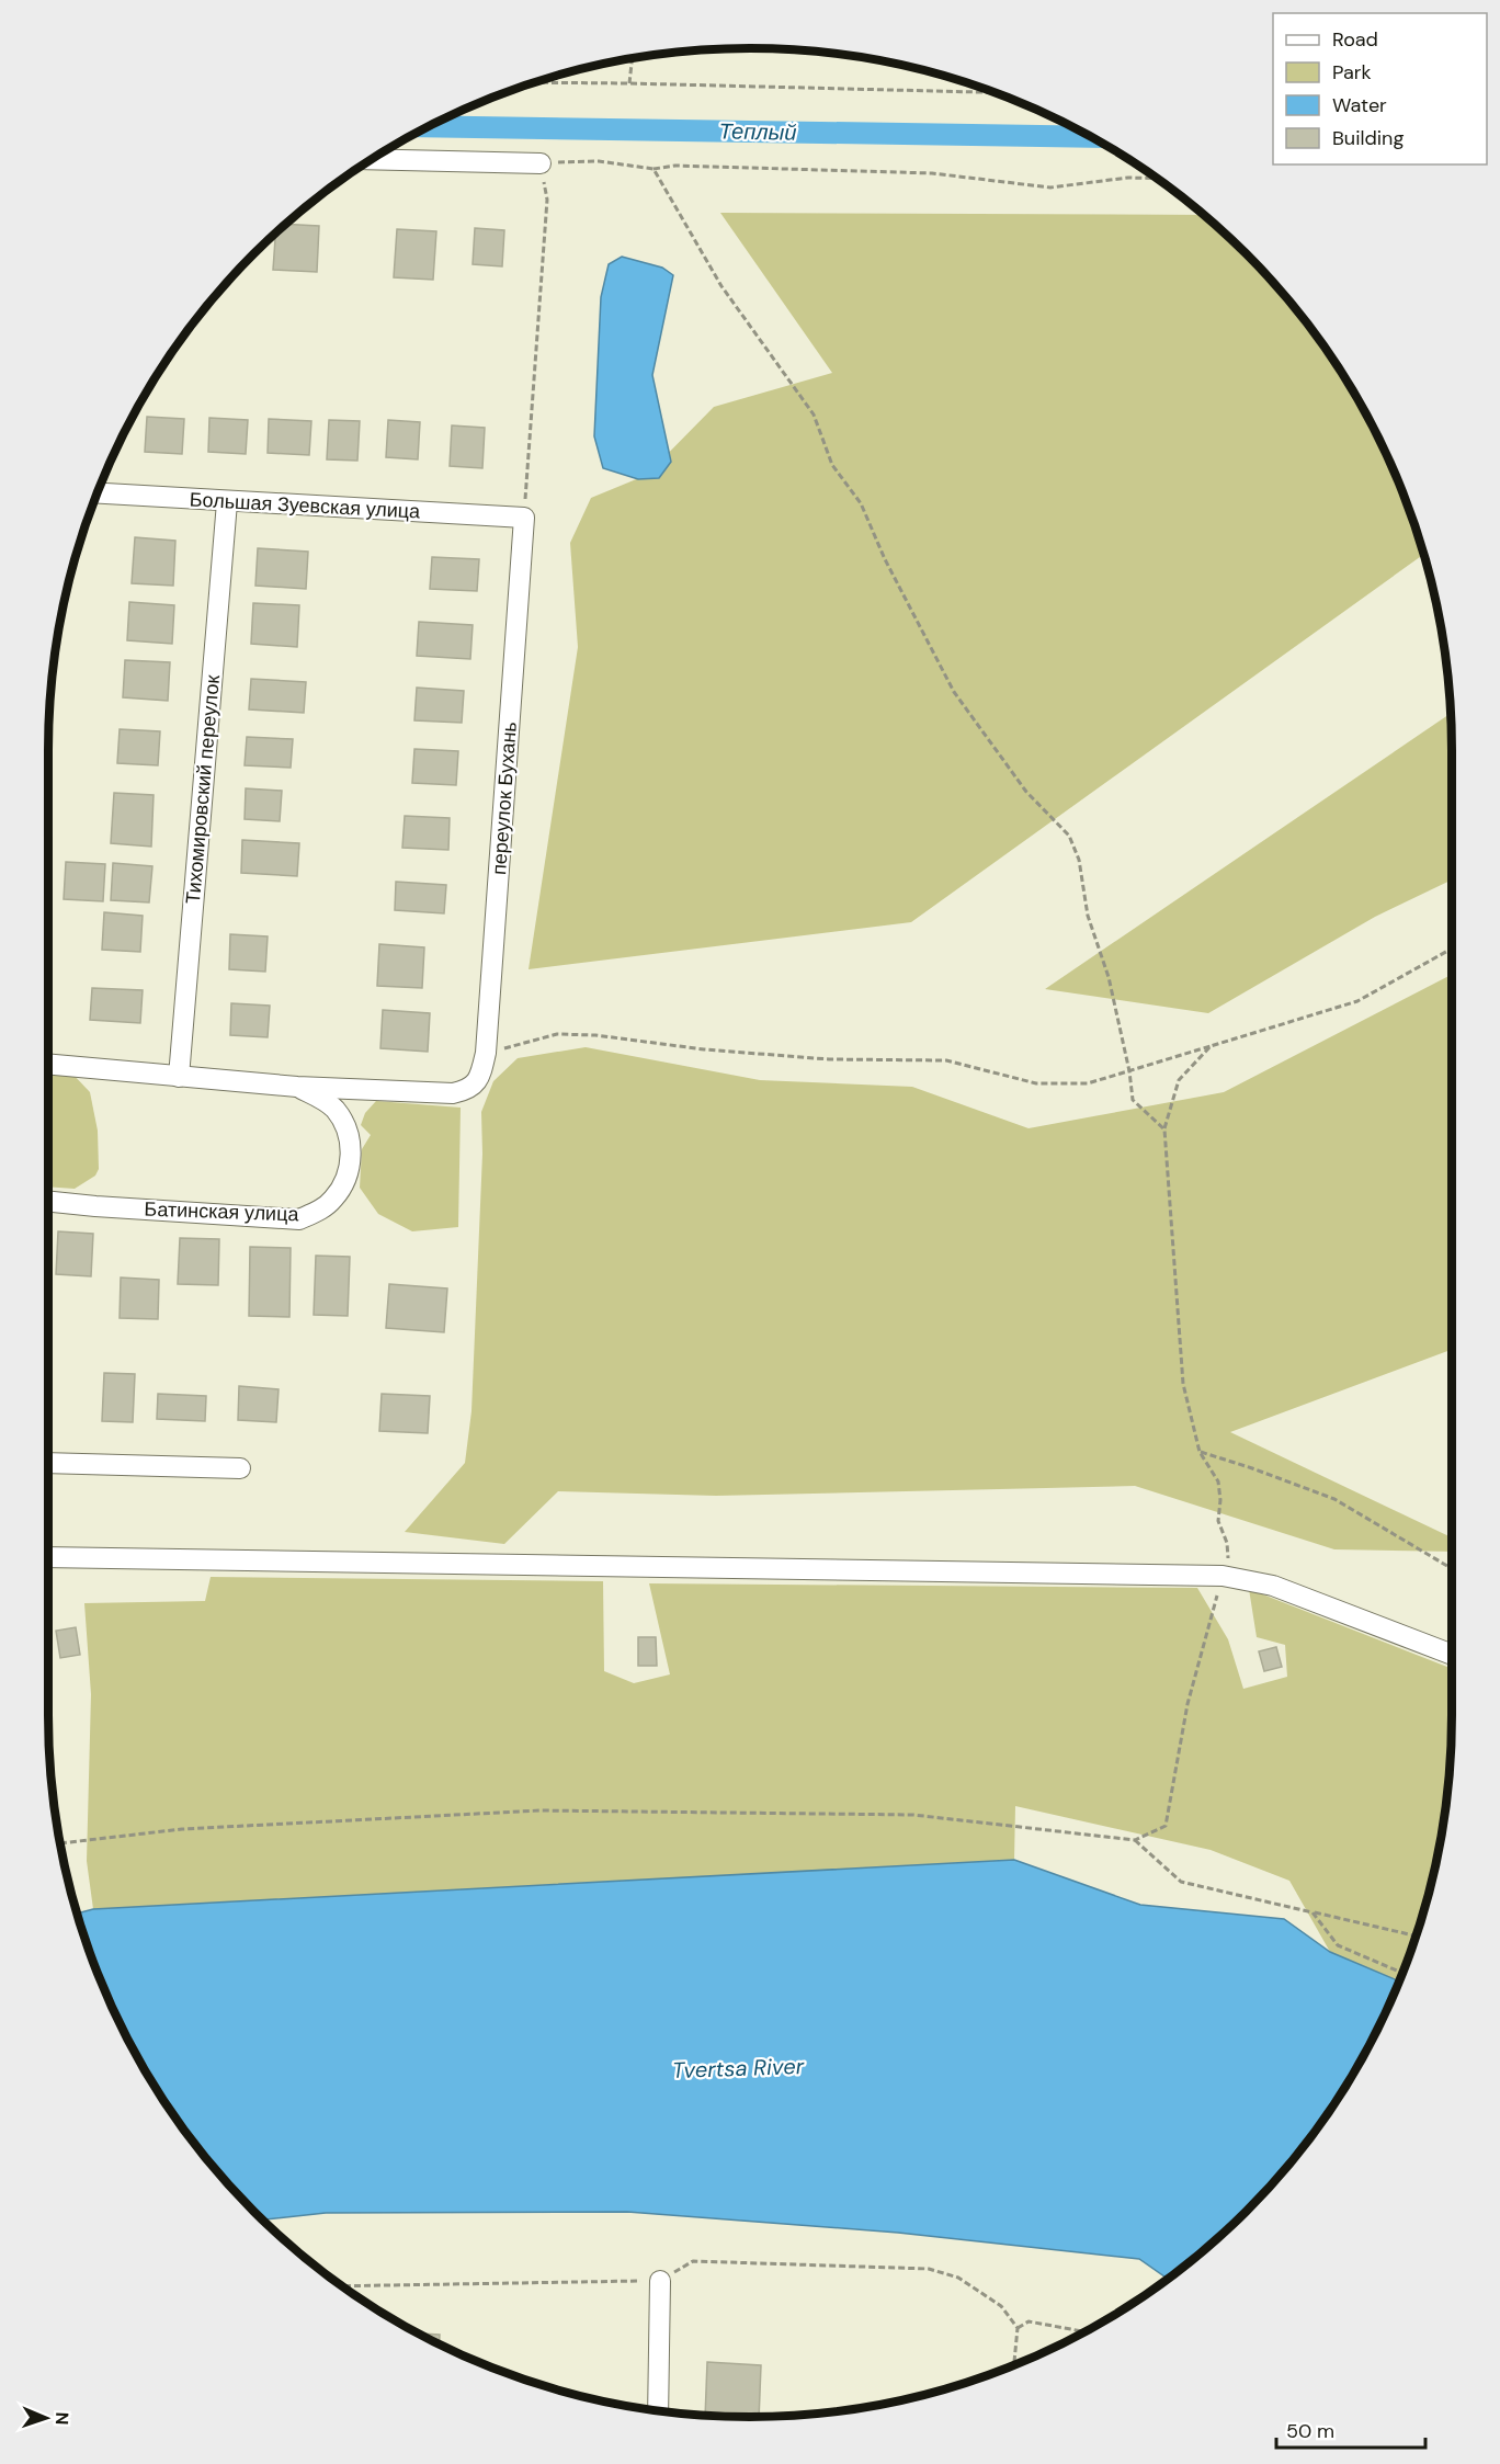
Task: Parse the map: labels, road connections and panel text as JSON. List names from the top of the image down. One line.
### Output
{"streets":{"street":["Большая Зуевская улица","Тихомировский переулок","переулок Бухань","Батинская улица"]},"crossings":[["Большая Зуевская улица","Тихомировский переулок"],["Большая Зуевская улица","переулок Бухань"],["Тихомировский переулок","Батинская улица"],["переулок Бухань","Батинская улица"]],"water":["Теплый","Tvertsa River"],"legend":["Road","Park","Water","Building"],"scale_bar":"50 m","north":"right"}
